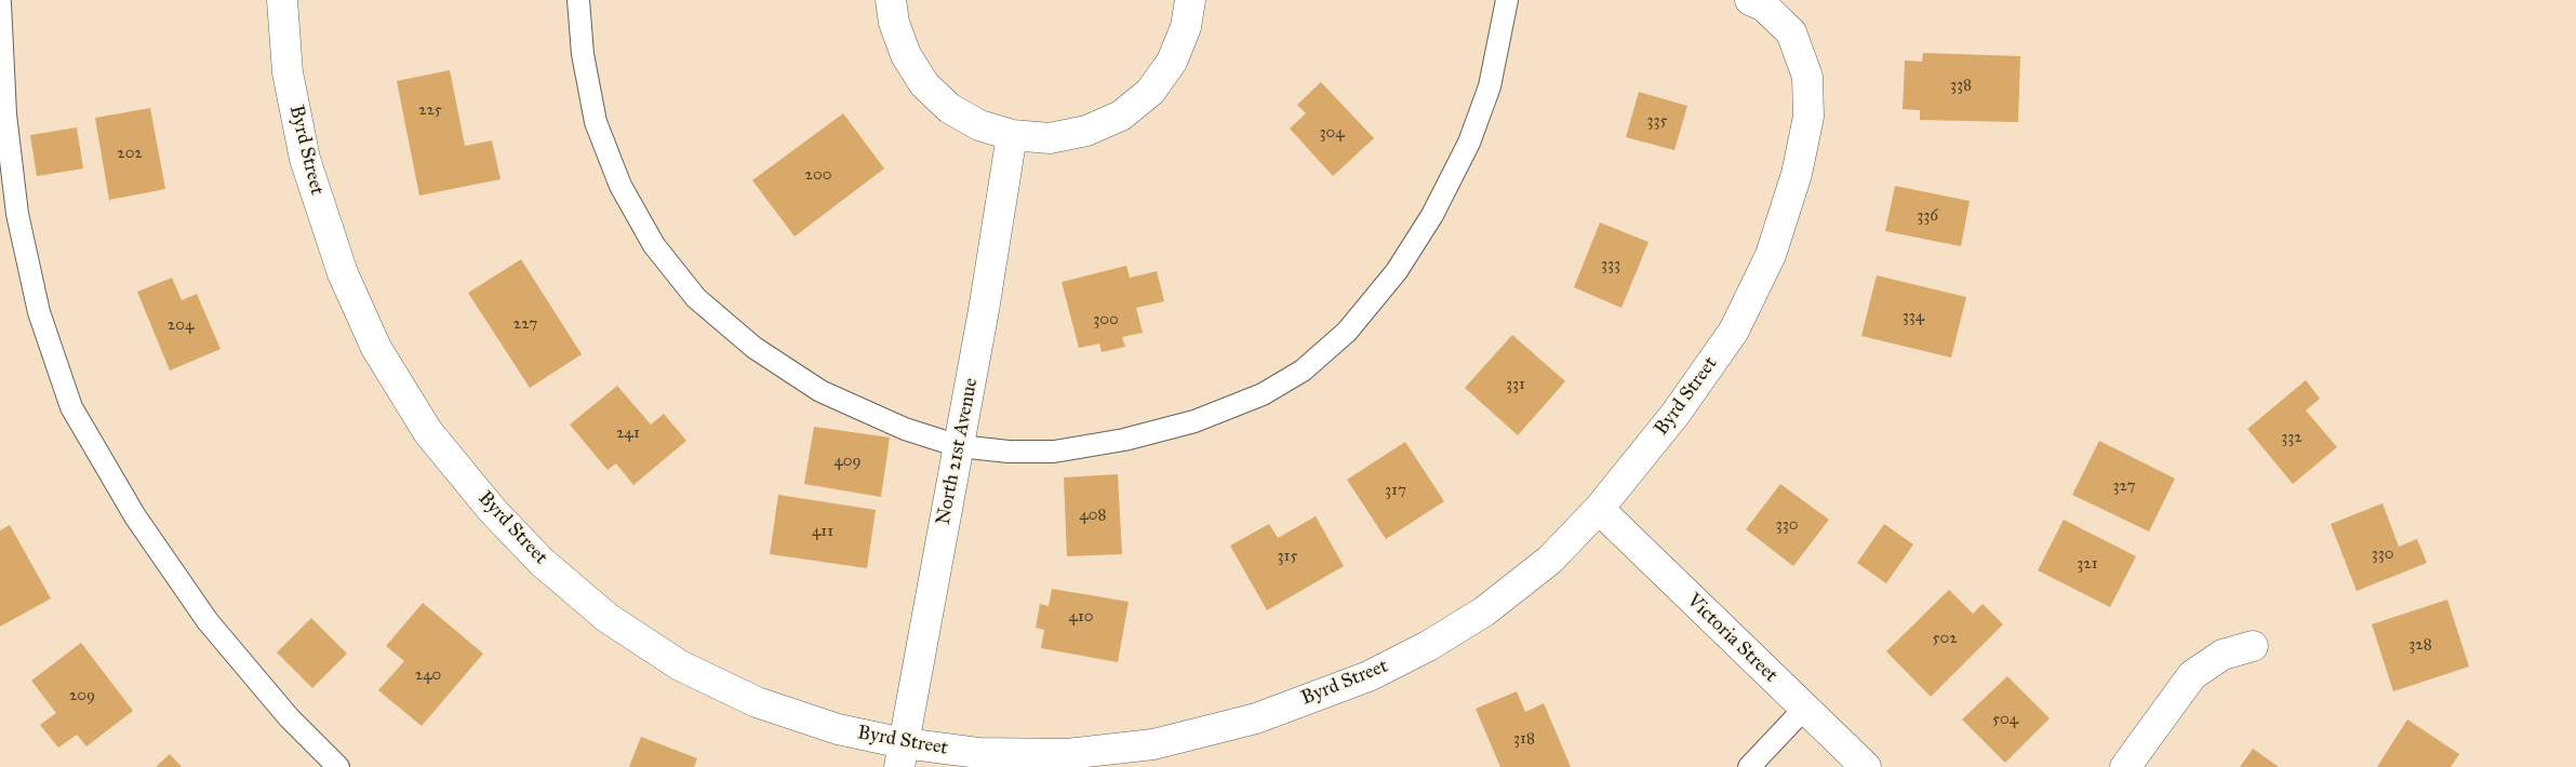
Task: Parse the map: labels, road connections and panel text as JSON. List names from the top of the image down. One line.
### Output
{"streets":{"street":["Byrd Street","North 21st Avenue","Victoria Street"]},"crossings":[["Byrd Street","North 21st Avenue"],["Byrd Street","Victoria Street"]],"house_numbers":["338","225","335","304","202","200","336","333","334","300","227","204","331","241","332","409","327","317","408","330","411","330","315","321","410","502","328","240","209","504","318"]}
